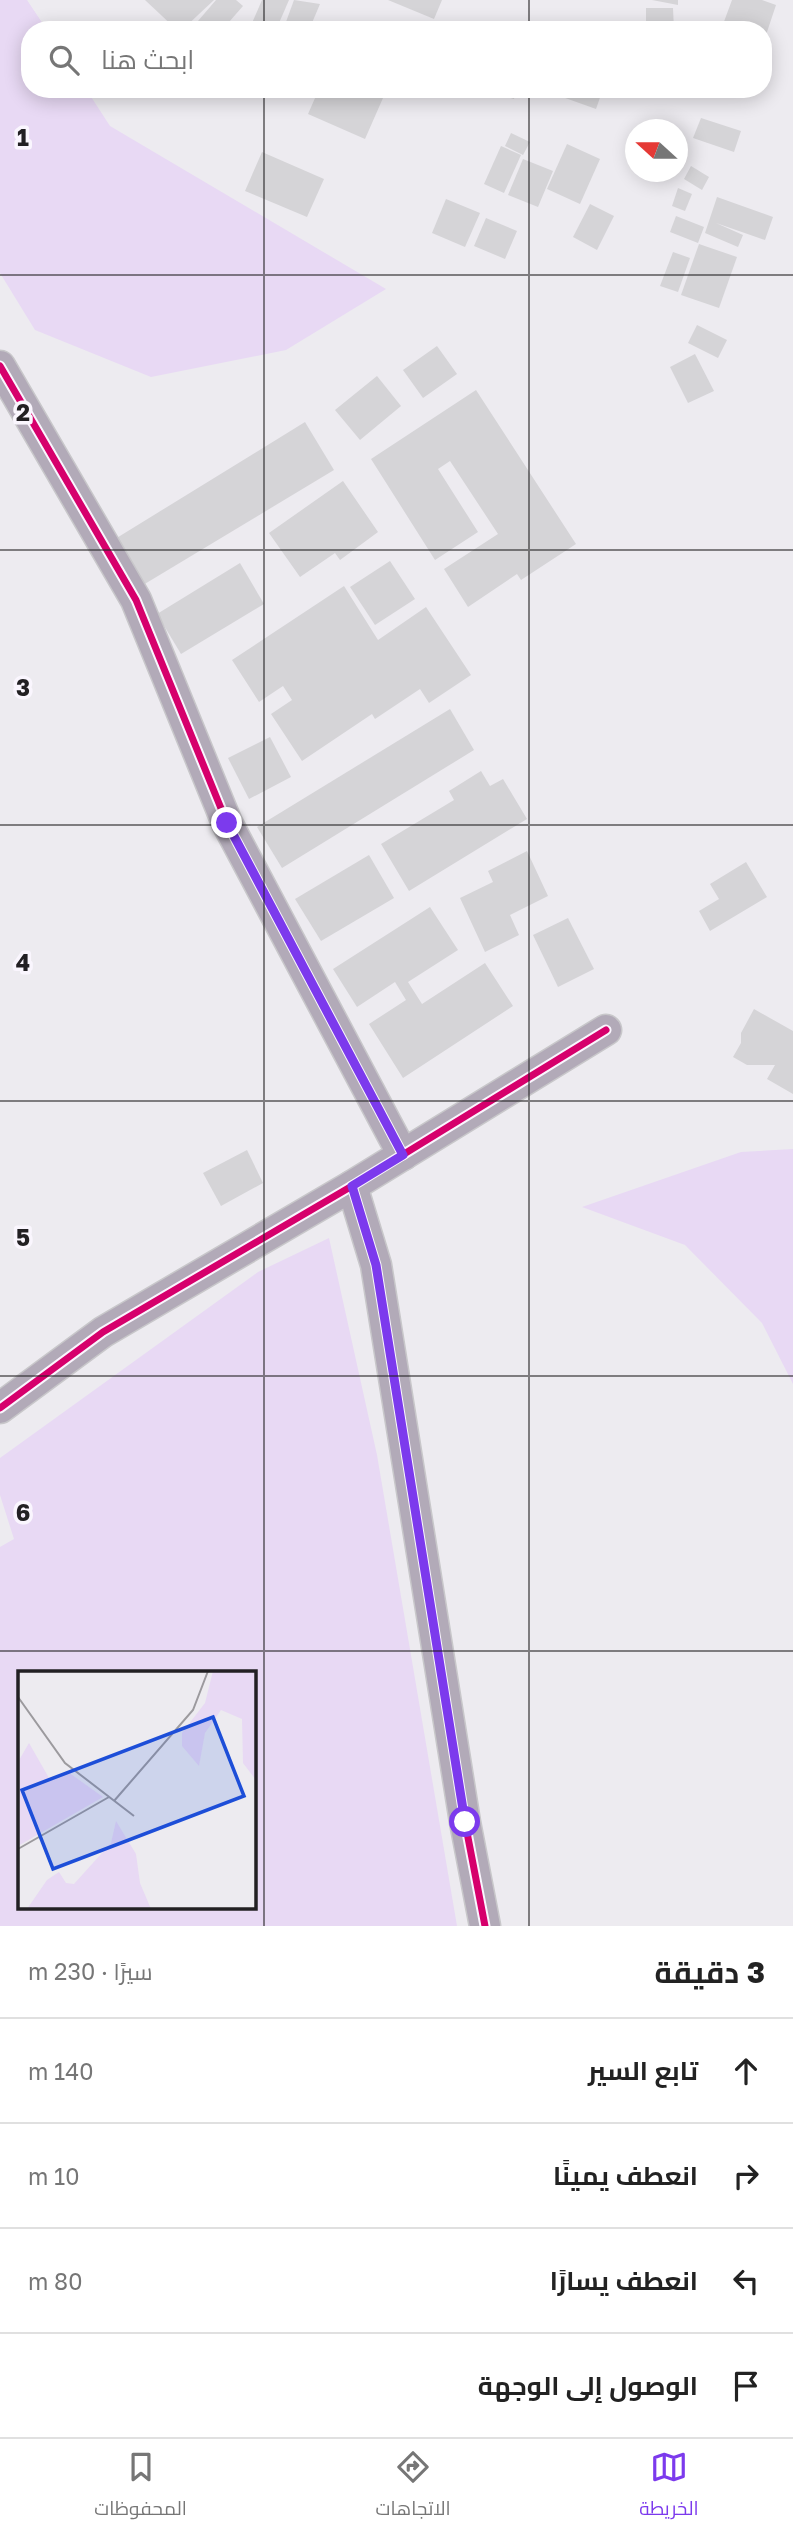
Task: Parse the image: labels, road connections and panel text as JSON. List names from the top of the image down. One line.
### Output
{"north":"left","page":{"search":"ابحث هنا","heading":["3 دقيقة","سيرًا · 230 m"],"list":[["تابع السير","140 m"],["انعطف يمينًا","10 m"],["انعطف يسارًا","80 m"],"الوصول إلى الوجهة"],"nav":["الخريطة","الاتجاهات","المحفوظات"]},"grid":{"rows":["1","2","3","4","5","6"]}}
